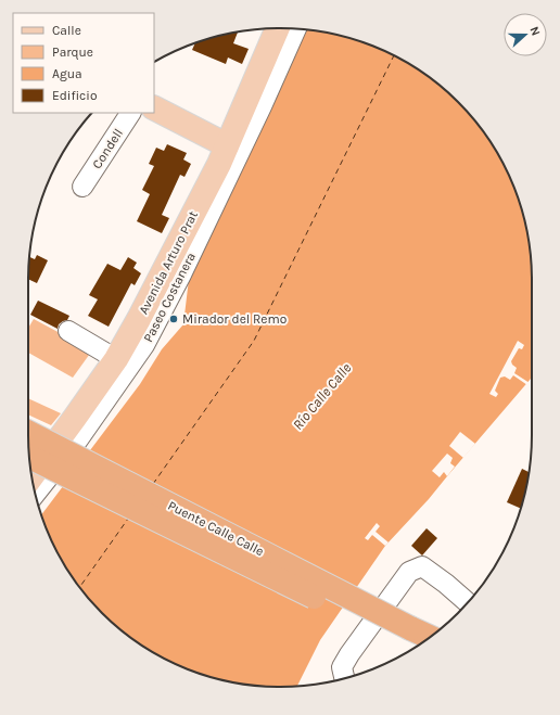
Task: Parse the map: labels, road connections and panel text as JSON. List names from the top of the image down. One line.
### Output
{"streets":{"highway":["Puente Calle Calle"],"main road":["Avenida Arturo Prat"],"street":["Condell","Paseo Costanera"]},"water":["Río Calle Calle"],"places":["Mirador del Remo"],"legend":["Calle","Parque","Agua","Edificio"],"north":"right"}
